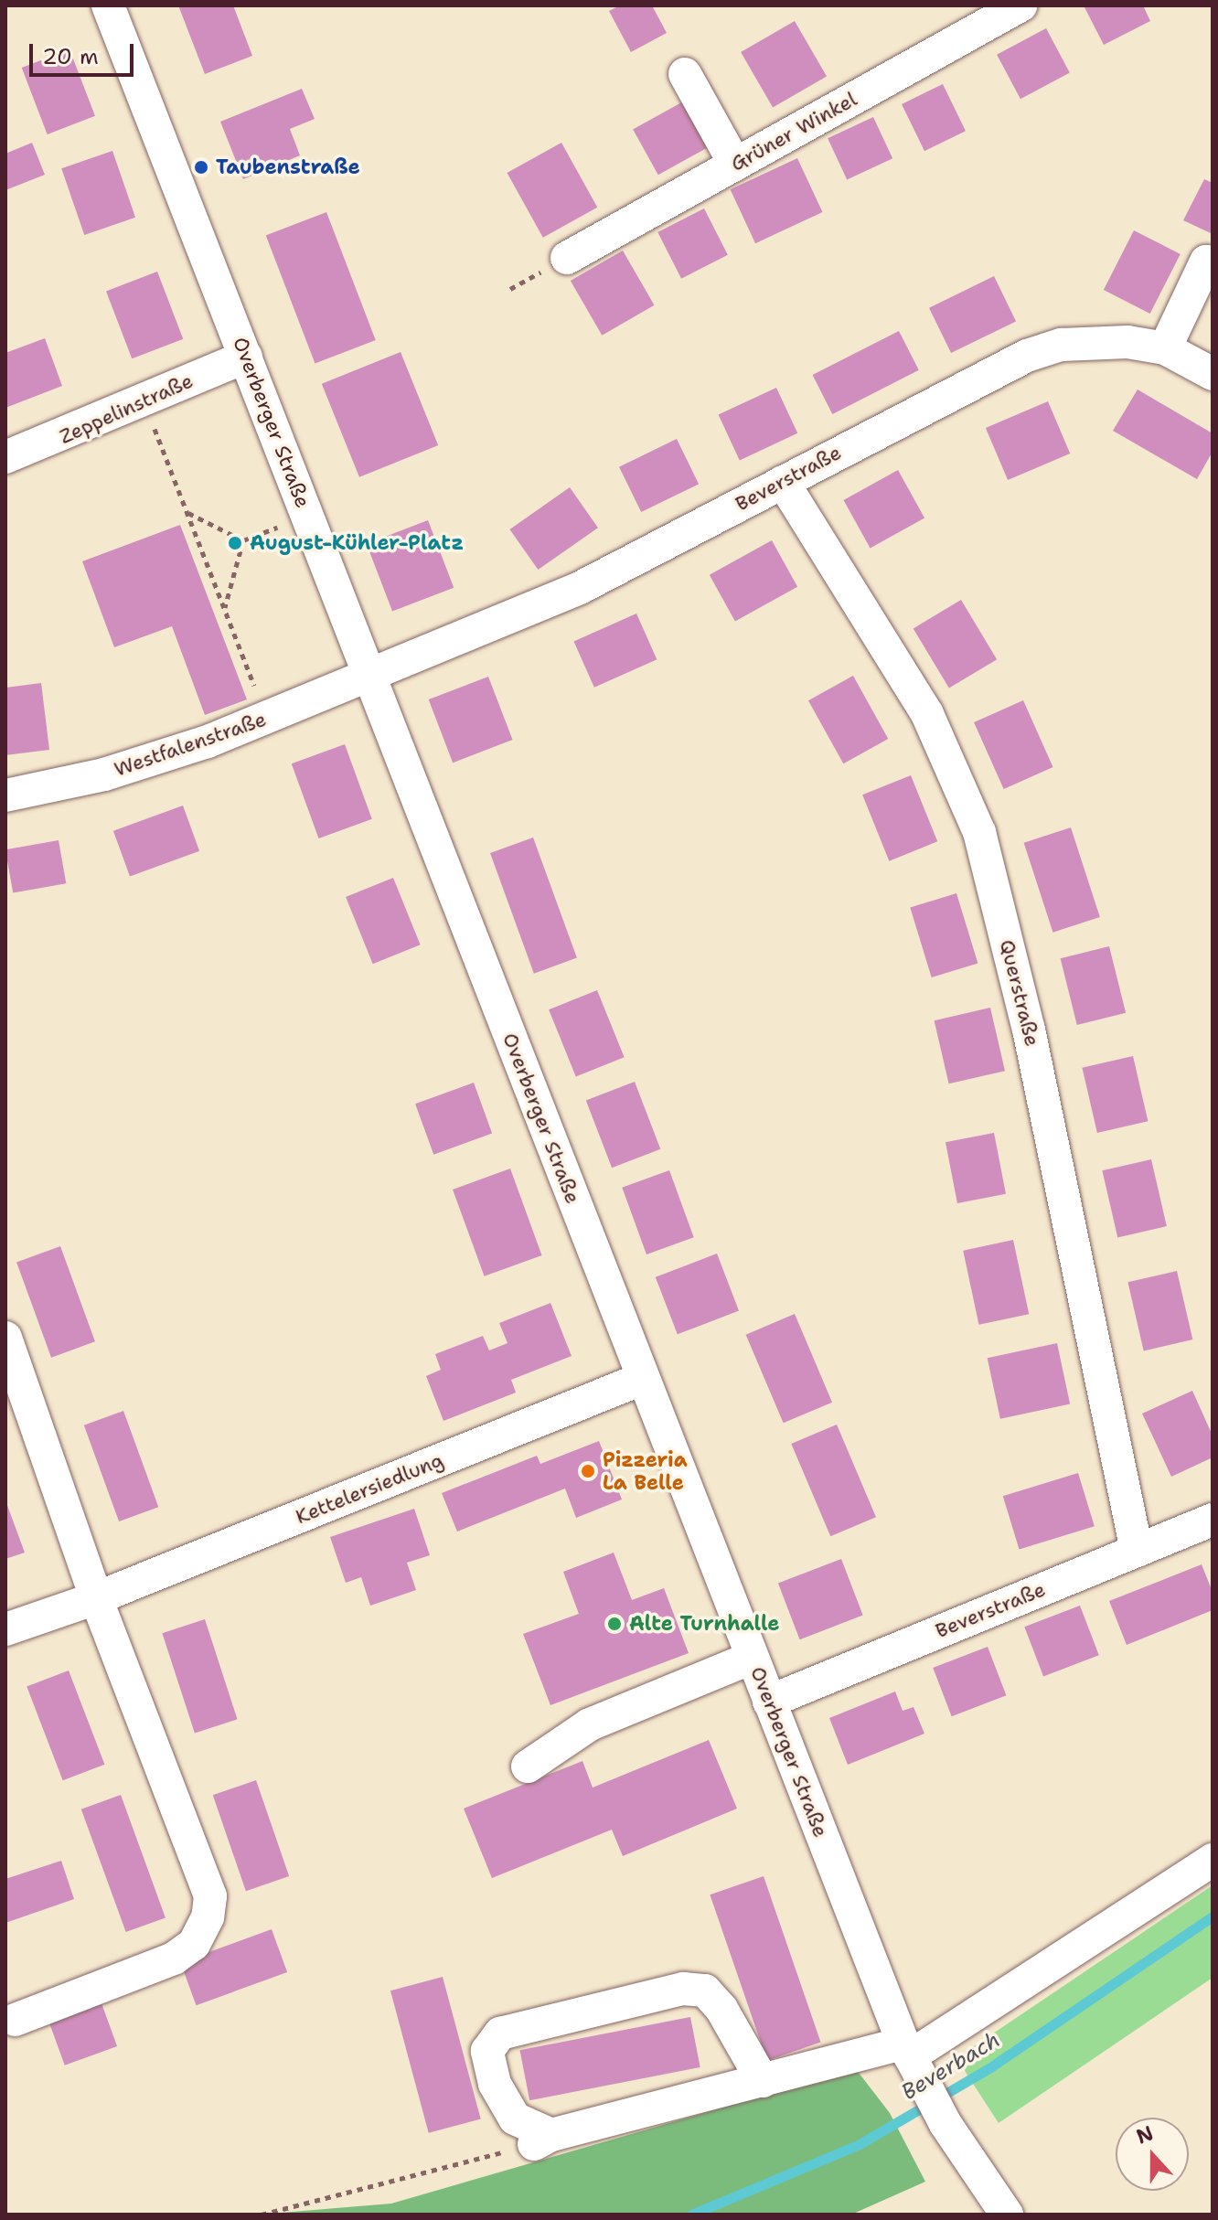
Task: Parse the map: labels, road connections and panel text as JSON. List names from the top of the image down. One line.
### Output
{"streets":{"street":["Grüner Winkel","Zeppelinstraße","Overberger Straße","Beverstraße","Westfalenstraße","Querstraße","Kettelersiedlung"]},"crossings":[["Zeppelinstraße","Overberger Straße"],["Overberger Straße","Beverstraße"],["Overberger Straße","Westfalenstraße"],["Overberger Straße","Kettelersiedlung"],["Beverstraße","Westfalenstraße"],["Beverstraße","Querstraße"]],"water":["Beverbach"],"places":["Taubenstraße","August-Kühler-Platz","Pizzeria La Belle","Alte Turnhalle"],"scale_bar":"20 m","north":"top"}
